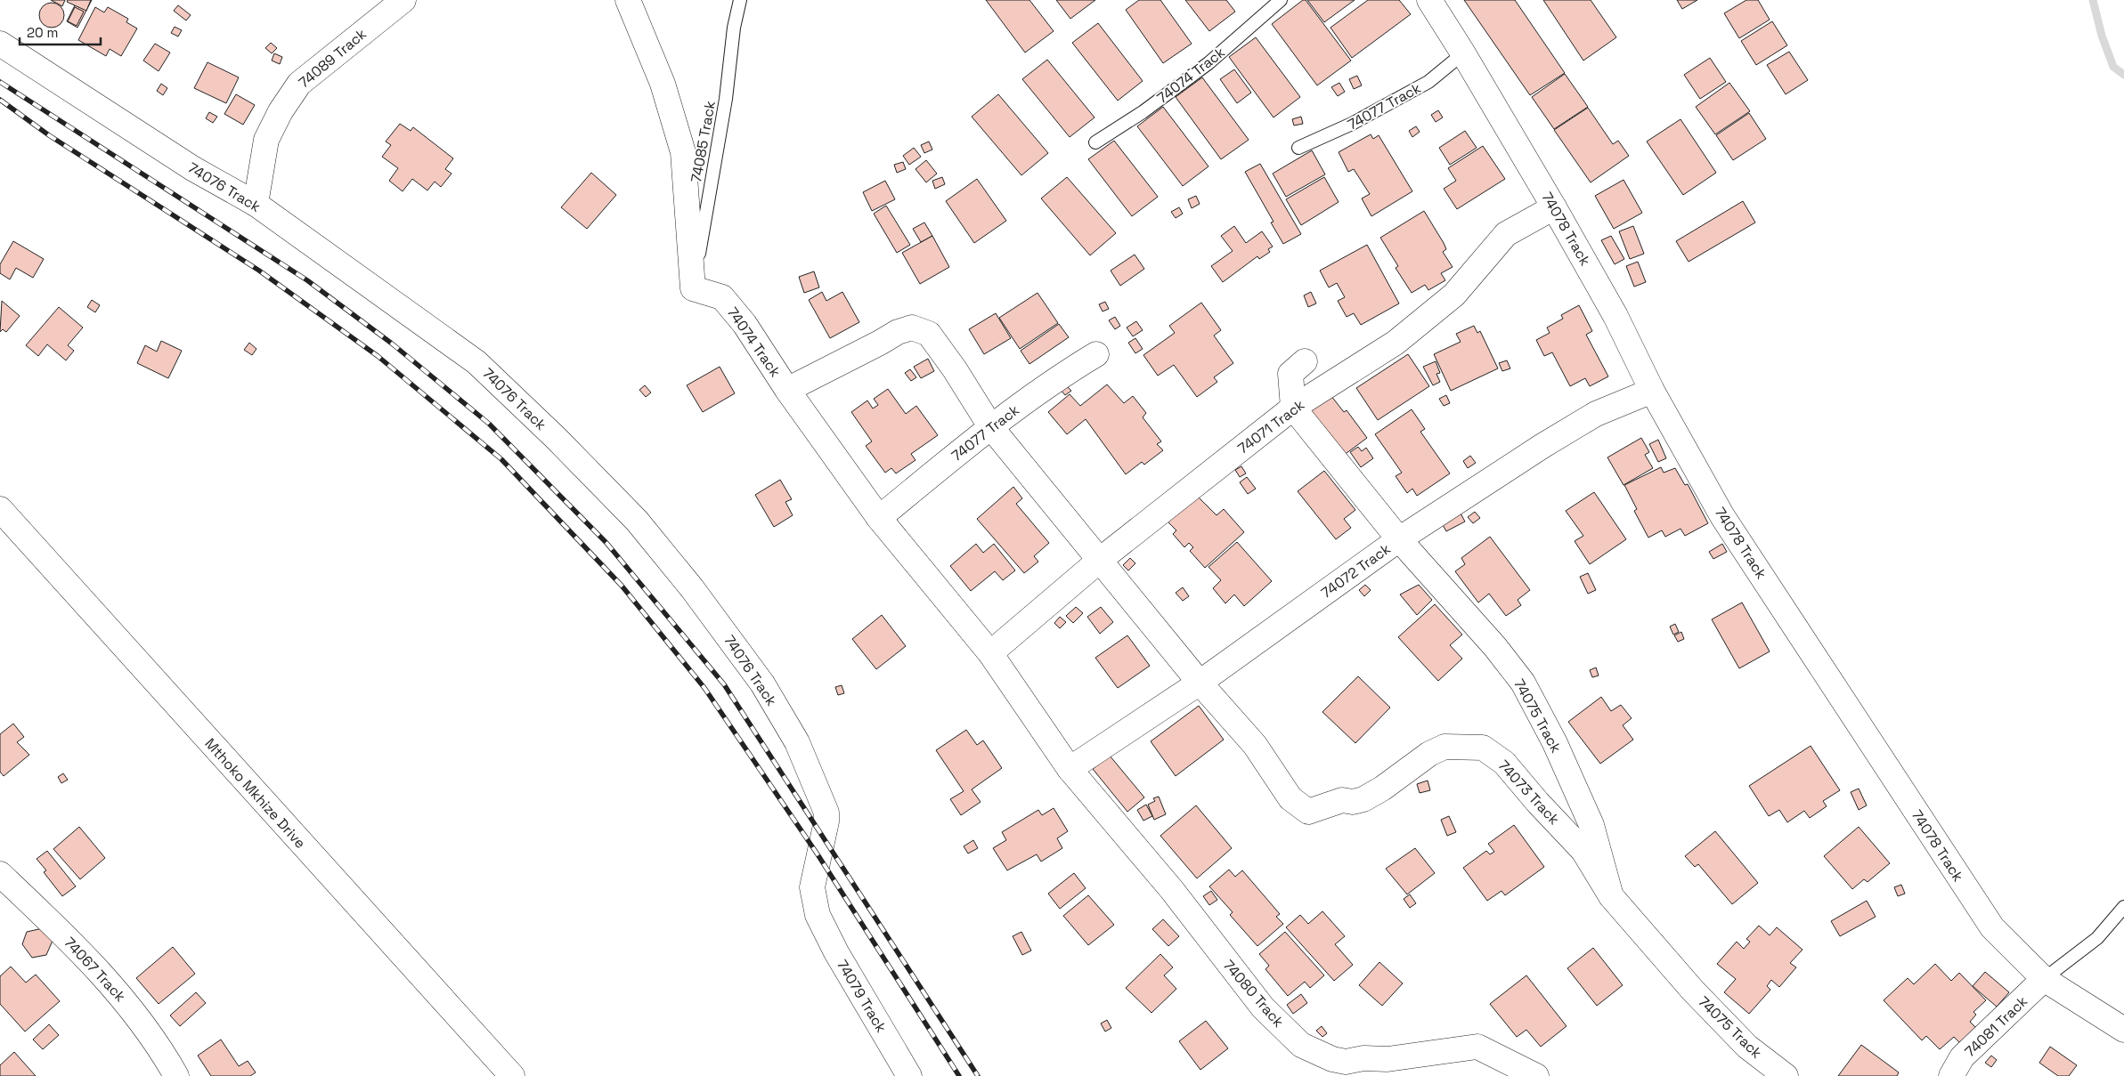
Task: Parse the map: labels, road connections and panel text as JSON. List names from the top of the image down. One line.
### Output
{"streets":{"street":["74089 Track","74074 Track","74077 Track","74076 Track","74078 Track","74071 Track","74072 Track","74075 Track","74073 Track","Mthoko Mkhize Drive","74067 Track","74080 Track","74079 Track","74081 Track"],"lane":["74085 Track"]},"crossings":[["74089 Track","74076 Track"],["74074 Track","74077 Track"],["74074 Track","74085 Track"],["74074 Track","74080 Track"],["74077 Track","74078 Track"],["74077 Track","74080 Track"],["74076 Track","74079 Track"],["74078 Track","74071 Track"],["74078 Track","74072 Track"],["74078 Track","74081 Track"],["74071 Track","74075 Track"],["74071 Track","74080 Track"],["74072 Track","74075 Track"],["74072 Track","74073 Track"],["74072 Track","74080 Track"],["74075 Track","74073 Track"]],"scale_bar":"20 m"}
